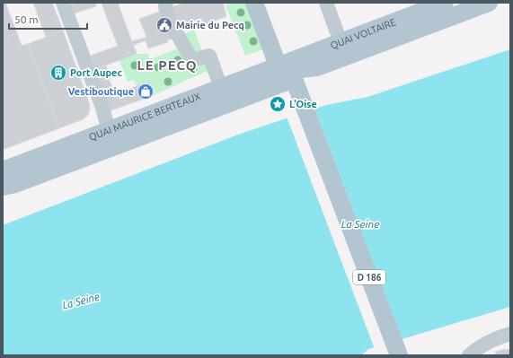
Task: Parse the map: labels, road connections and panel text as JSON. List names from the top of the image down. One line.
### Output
{"streets":{"main road":["QUAI VOLTAIRE","QUAI MAURICE BERTEAUX","D 186"]},"crossings":[["QUAI VOLTAIRE","QUAI MAURICE BERTEAUX"],["QUAI VOLTAIRE","D 186"],["QUAI MAURICE BERTEAUX","D 186"]],"districts":["LE PECQ"],"water":["La Seine"],"places":{"public building":["Mairie du Pecq"],"building":["Port Aupec"],"shop":["Vestiboutique"],"place":["L'Oise"]},"scale_bar":"50 m"}
